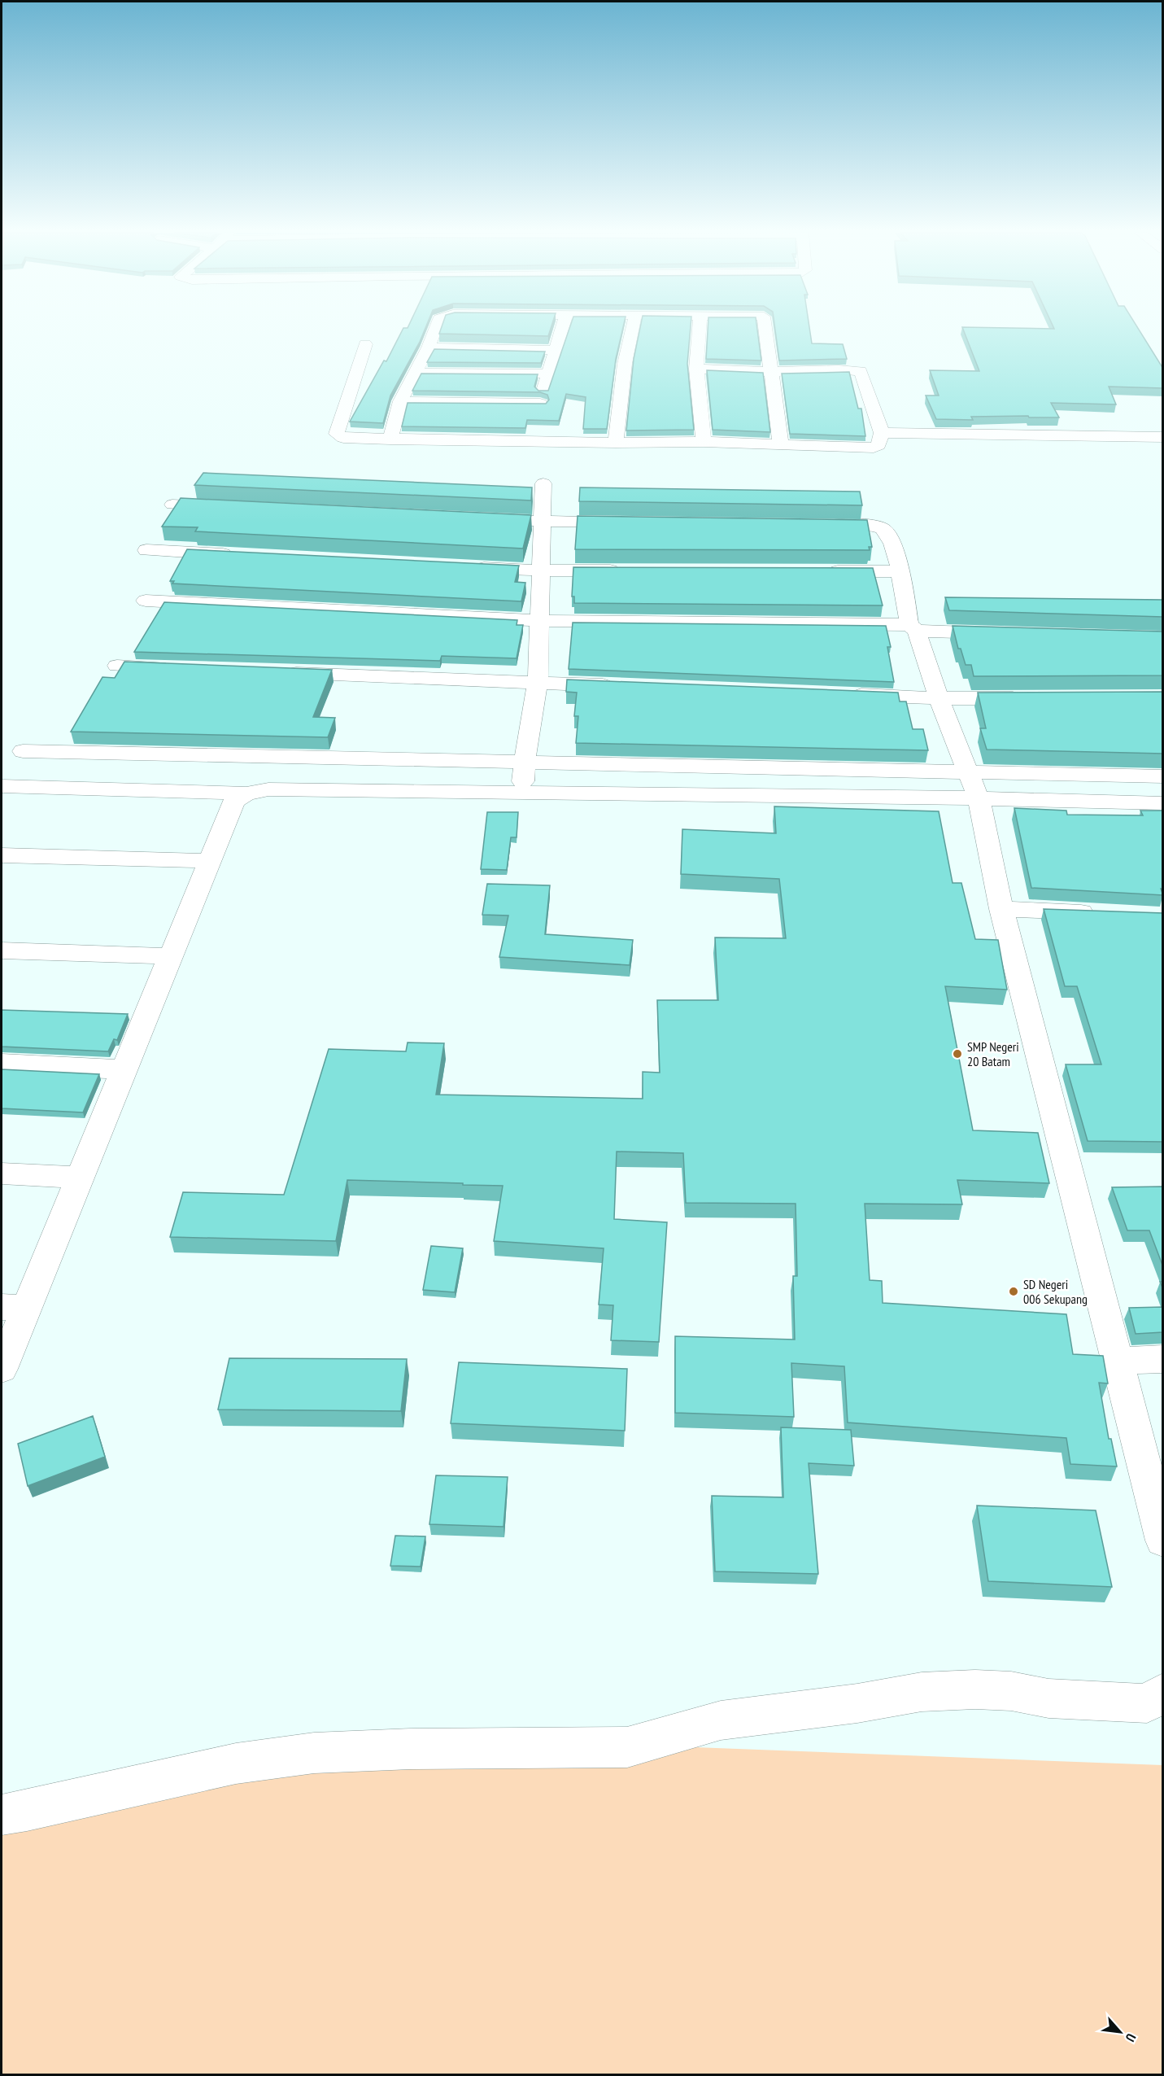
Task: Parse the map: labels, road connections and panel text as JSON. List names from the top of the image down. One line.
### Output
{"places":["SMP Negeri 20 Batam","SD Negeri 006 Sekupang"],"north":"bottom right"}
